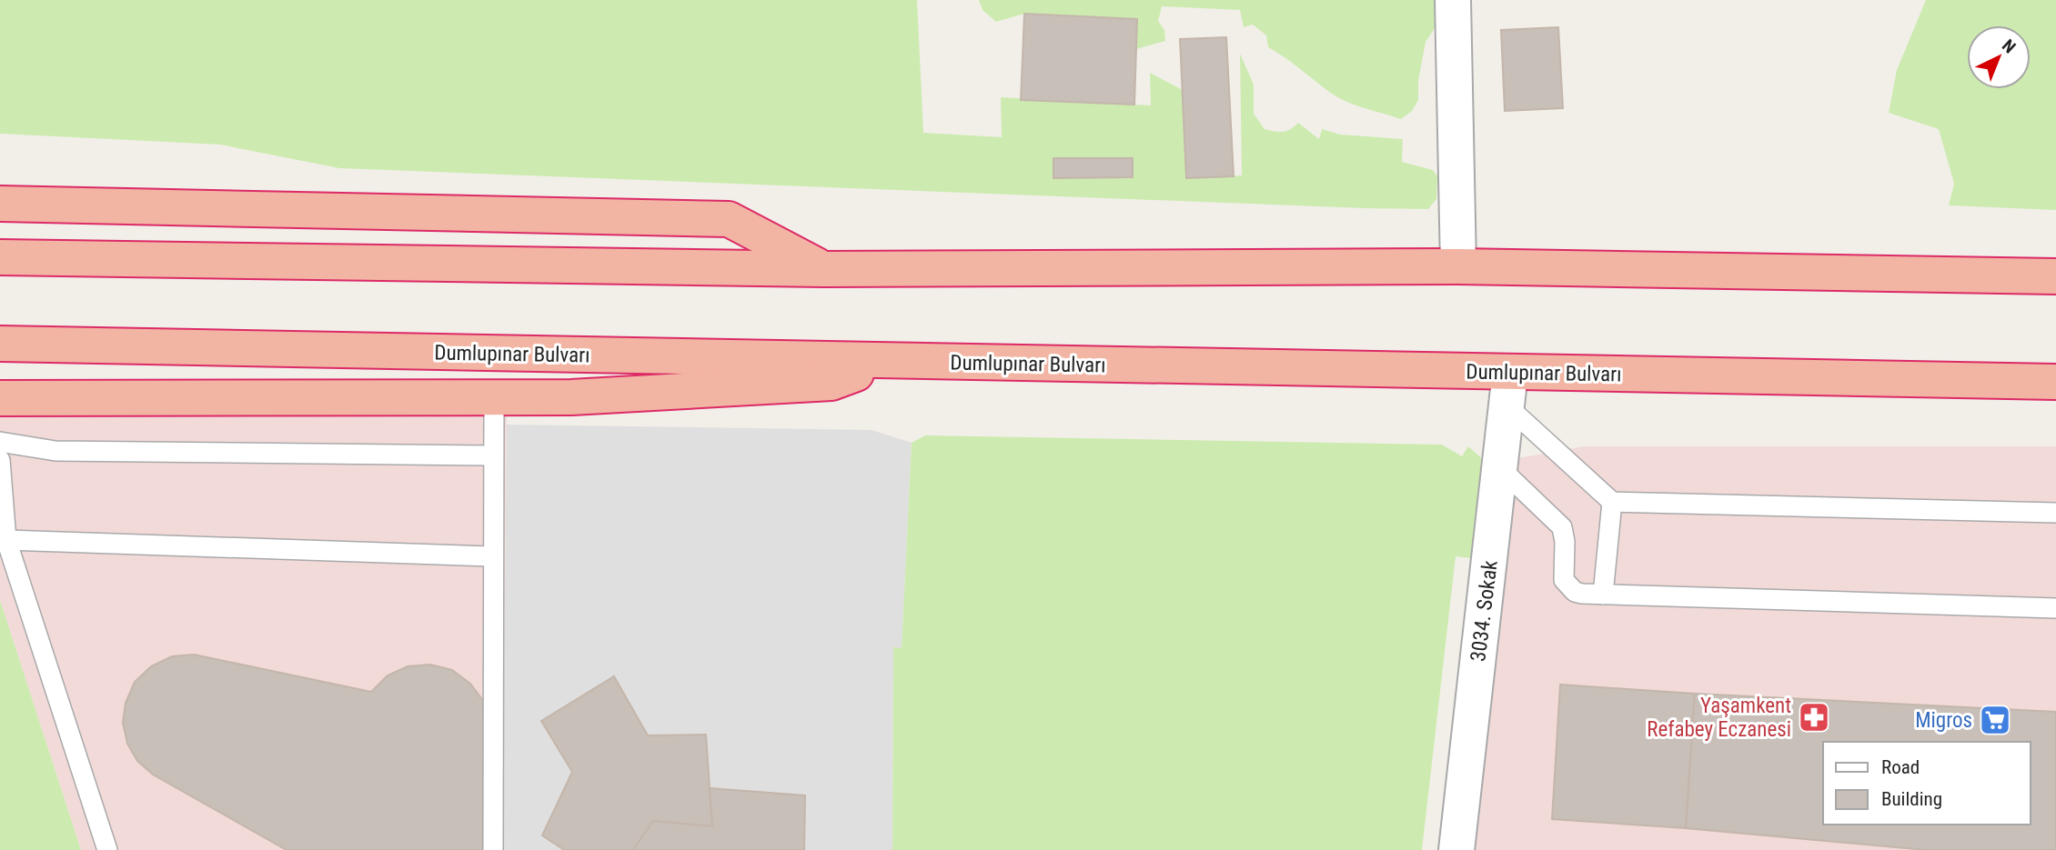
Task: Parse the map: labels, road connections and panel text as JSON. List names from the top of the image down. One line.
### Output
{"streets":{"highway":["Dumlupınar Bulvarı"],"street":["3034. Sokak"]},"crossings":[["Dumlupınar Bulvarı","3034. Sokak"]],"places":{"pharmacy":["Yaşamkent Refabey Eczanesi"],"supermarket":["Migros"]},"legend":["Road","Building"],"north":"top right"}
